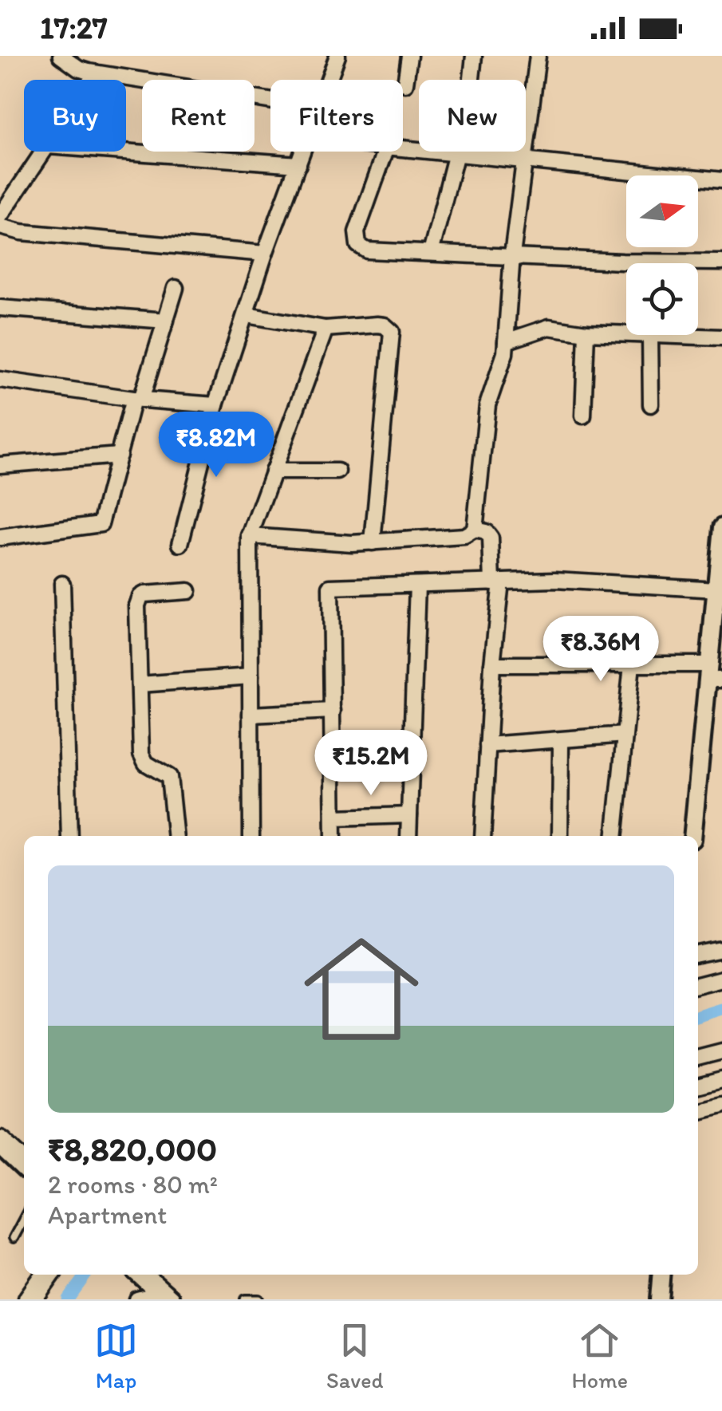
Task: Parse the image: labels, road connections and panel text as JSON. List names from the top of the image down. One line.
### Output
{"north":"right","page":{"status":"17:27","chip":["Buy","Rent","Filters","New"],"price":["₹8.82M","₹8.36M","₹15.2M"],"list":[{"name":"₹8,820,000","note":"2 rooms · 80 m² · Apartment"}],"tabs":["Map","Saved","Home"]}}
